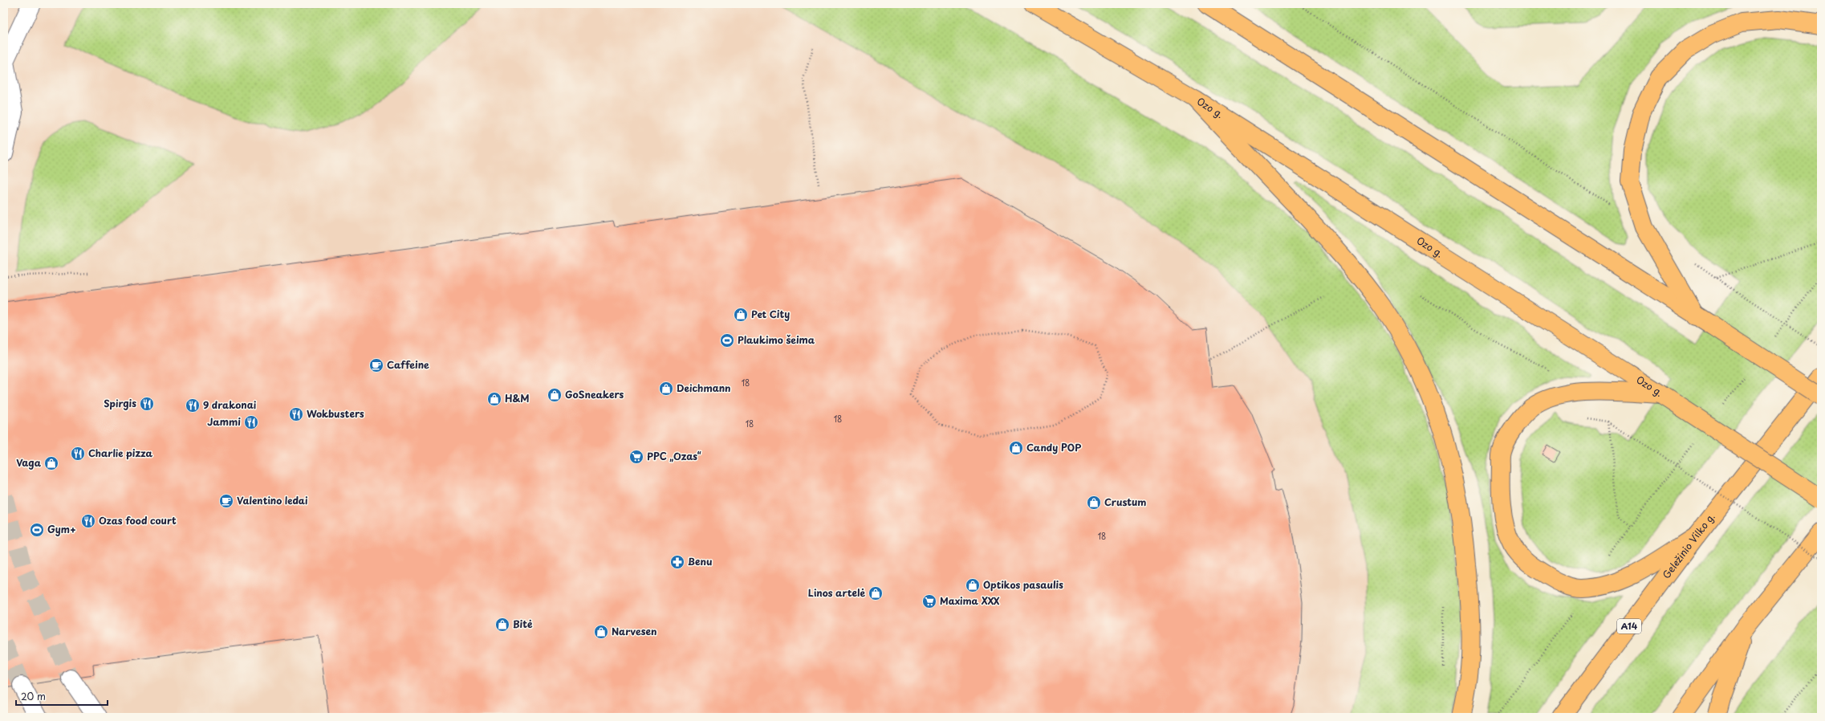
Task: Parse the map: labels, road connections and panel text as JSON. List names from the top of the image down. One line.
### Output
{"streets":{"main road":["Ozo g.","Geležinio Vilko g.","A14"]},"places":{"shop":["Pet City","Deichmann","GoSneakers","H&M","Candy POP","Vaga","Crustum","Optikos pasaulis","Linos artelė","Bitė","Narvesen"],"sports":["Plaukimo šeima","Gym+"],"cafe":["Caffeine","Valentino ledai"],"restaurant":["Spirgis","9 drakonai","Wokbusters","Jammi","Charlie pizza","Ozas food court"],"supermarket":["PPC „Ozas“","Maxima XXX"],"pharmacy":["Benu"]},"house_numbers":["18","18","18","18"],"scale_bar":"20 m"}
